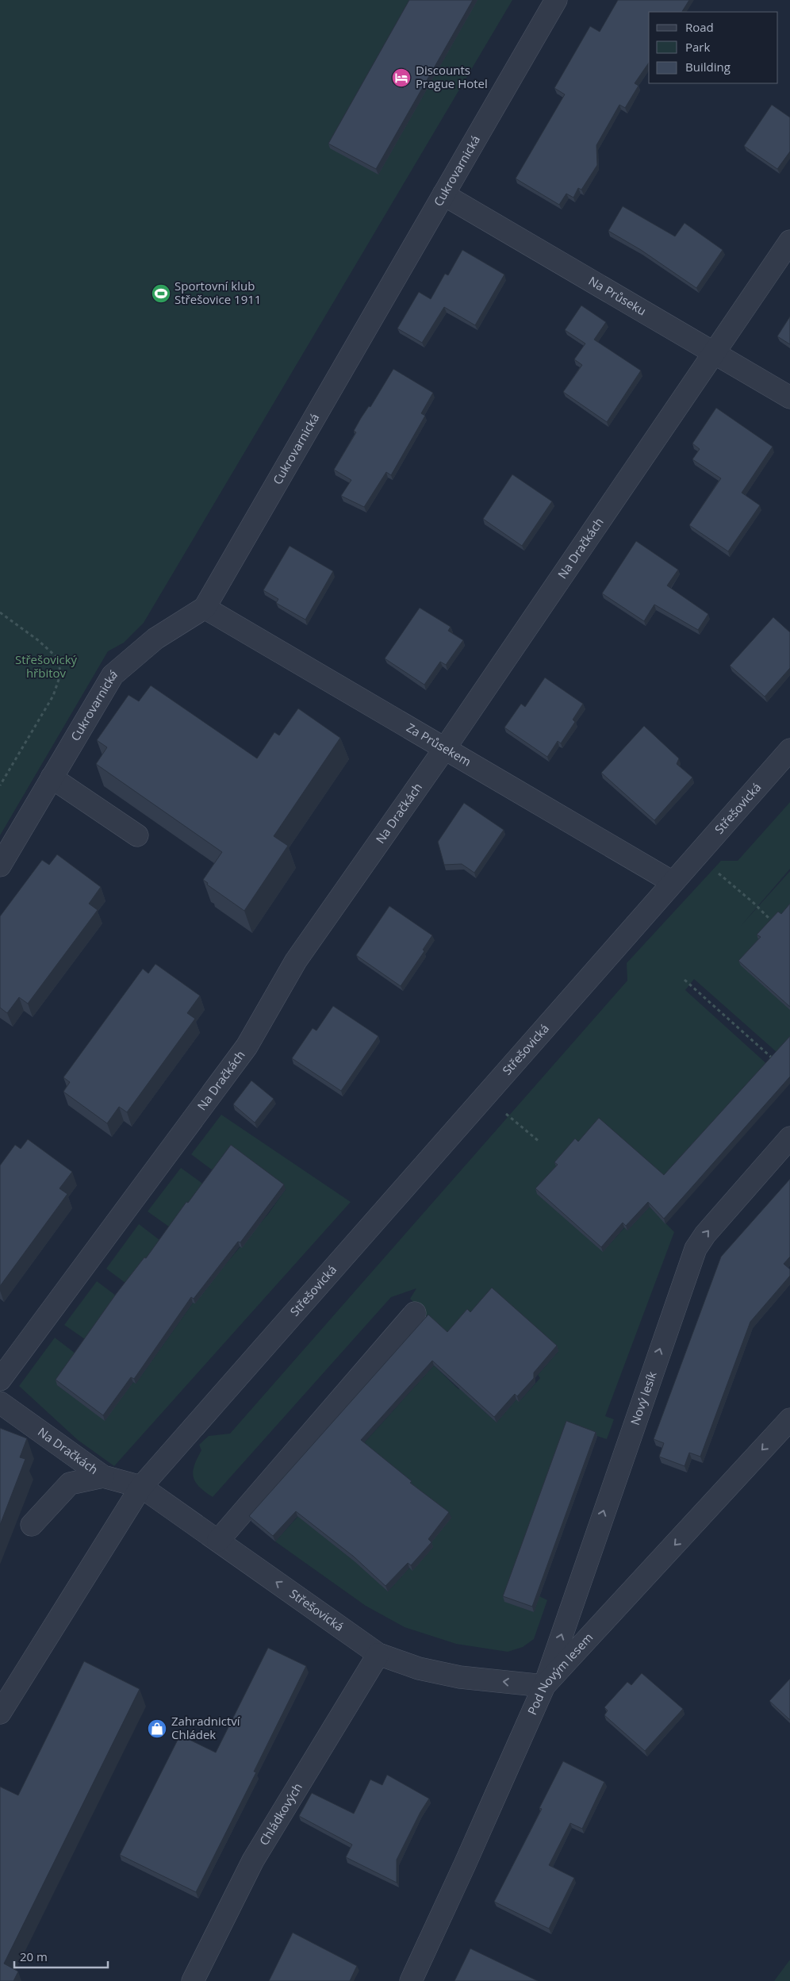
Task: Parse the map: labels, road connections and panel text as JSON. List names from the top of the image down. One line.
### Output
{"streets":{"street":["Cukrovarnická","Na Průseku","Na Dračkách","Za Průsekem","Střešovická","Nový lesík","Pod Novým lesem","Chládkových"]},"crossings":[["Cukrovarnická","Na Průseku"],["Cukrovarnická","Za Průsekem"],["Na Průseku","Na Dračkách"],["Na Dračkách","Za Průsekem"],["Na Dračkách","Střešovická"],["Za Průsekem","Střešovická"],["Střešovická","Nový lesík"],["Střešovická","Pod Novým lesem"],["Střešovická","Chládkových"],["Nový lesík","Pod Novým lesem"]],"one_way":["Nový lesík","Pod Novým lesem"],"parks":["Střešovický hřbitov"],"places":{"hotel":["Discounts Prague Hotel"],"sports":["Sportovní klub Střešovice 1911"],"shop":["Zahradnictví Chládek"]},"legend":["Road","Park","Building"],"scale_bar":"20 m"}
